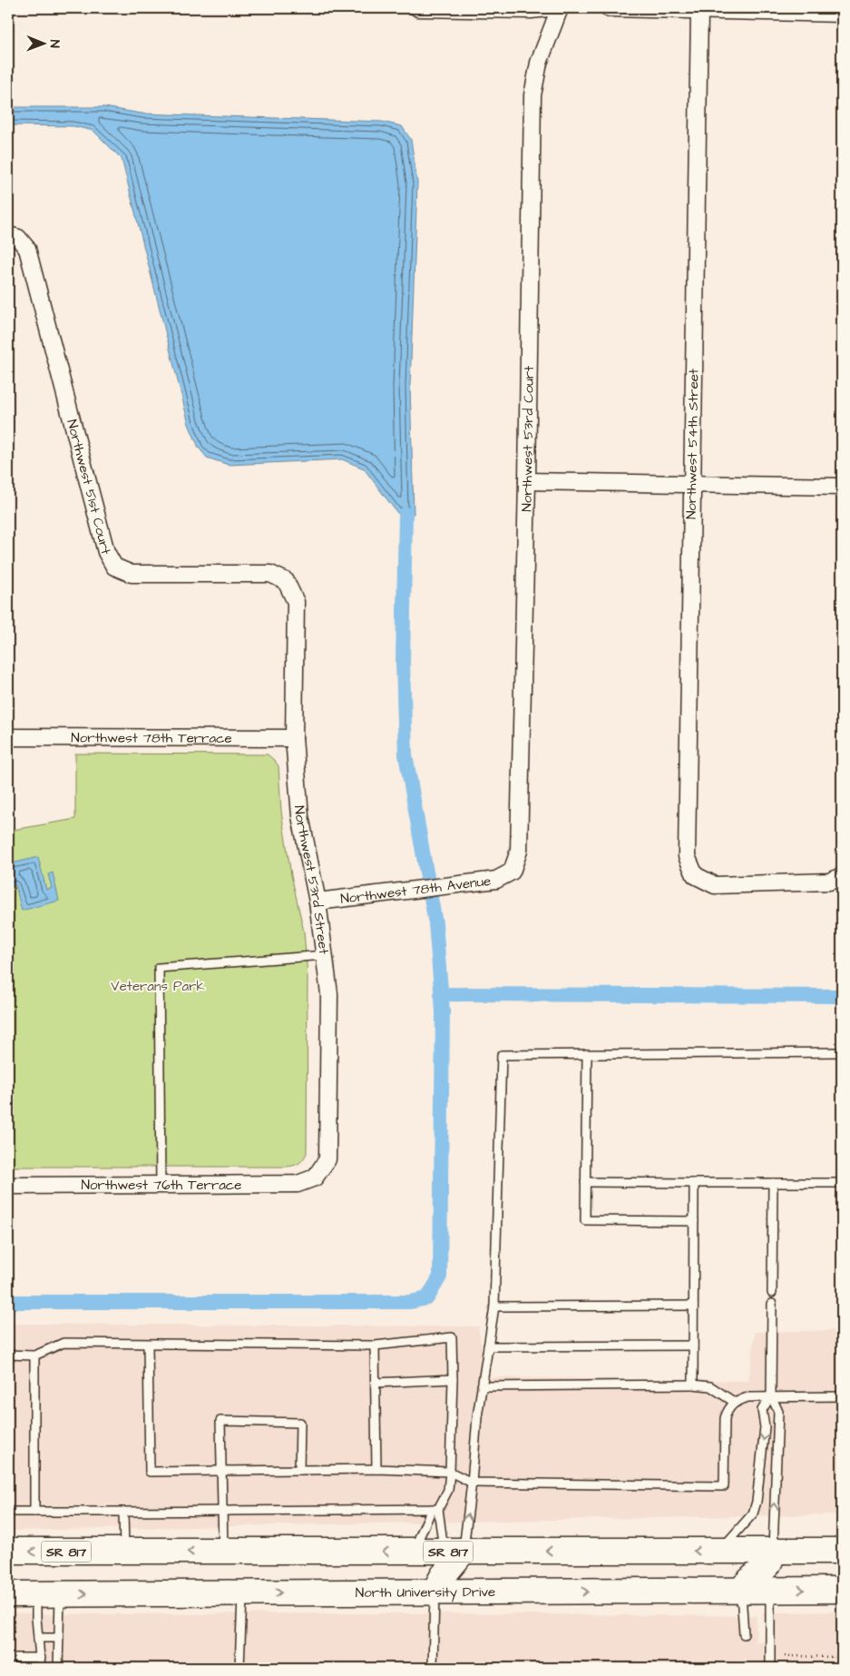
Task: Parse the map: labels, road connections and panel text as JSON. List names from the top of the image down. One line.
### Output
{"streets":{"main road":["SR 817","North University Drive"],"street":["Northwest 53rd Court","Northwest 54th Street","Northwest 51st Court","Northwest 78th Terrace","Northwest 53rd Street","Northwest 78th Avenue","Northwest 76th Terrace"]},"crossings":[["Northwest 53rd Court","Northwest 78th Avenue"],["Northwest 51st Court","Northwest 53rd Street"],["Northwest 78th Terrace","Northwest 53rd Street"],["Northwest 53rd Street","Northwest 78th Avenue"],["Northwest 53rd Street","Northwest 76th Terrace"]],"parks":["Veterans Park"],"north":"right"}
